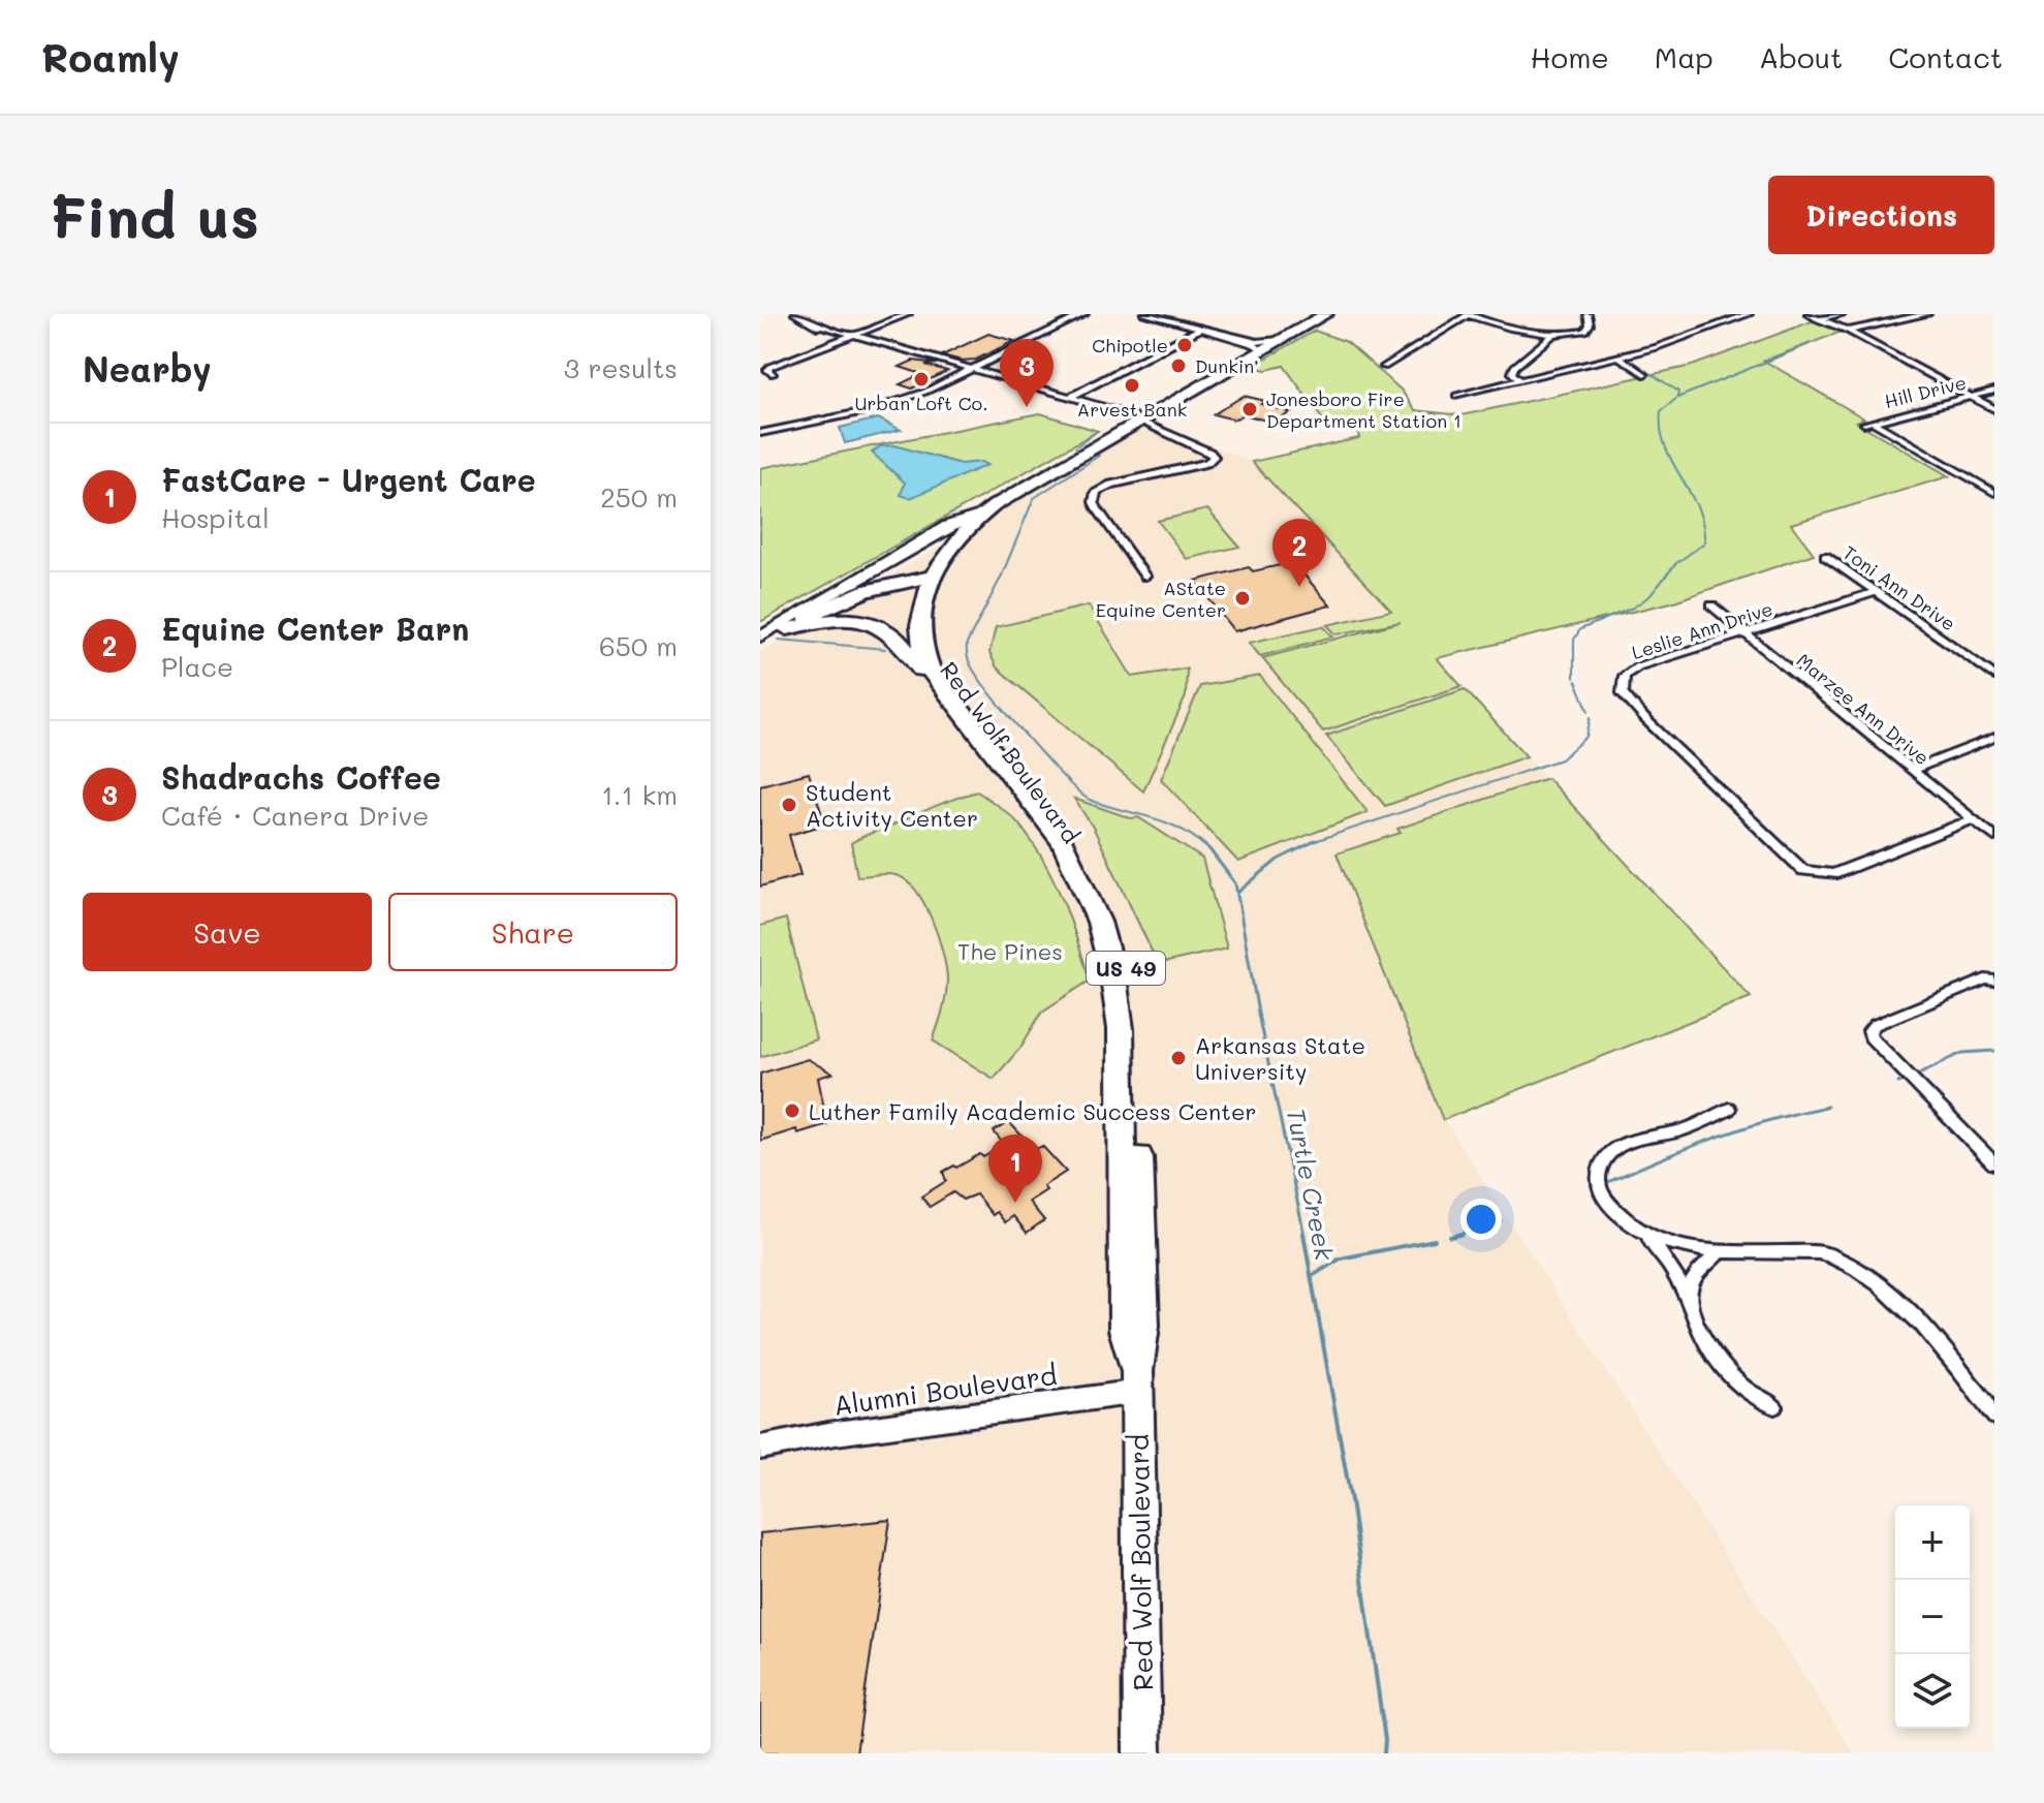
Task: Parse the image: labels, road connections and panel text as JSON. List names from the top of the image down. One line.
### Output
{"streets":{"highway":["Red Wolf Boulevard","US 49"],"street":["Hill Drive","Toni Ann Drive","Leslie Ann Drive","Marzee Ann Drive","Alumni Boulevard"]},"crossings":[["Toni Ann Drive","Leslie Ann Drive"],["Leslie Ann Drive","Marzee Ann Drive"],["Red Wolf Boulevard","US 49"],["Red Wolf Boulevard","Alumni Boulevard"]],"water":["Turtle Creek"],"parks":["The Pines"],"places":["Chipotle","Dunkin'","Urban Loft Co.","Arvest Bank","Jonesboro Fire Department Station 1","AState Equine Center","Student Activity Center","Arkansas State University","Luther Family Academic Success Center"],"page":{"header":"Roamly","nav":["Home","Map","About","Contact"],"buttons":["Directions",["Save","Share"]],"title":"Find us","heading":["Nearby","3 results"],"pins":["3","2","1"],"list":[{"mark":"1","name":"FastCare - Urgent Care","note":"Hospital","value":"250 m"},{"mark":"2","name":"Equine Center Barn","note":"Place","value":"650 m"},{"mark":"3","name":"Shadrachs Coffee","note":"Café · Canera Drive","value":"1.1 km"}],"map_buttons":["+","−"]}}
